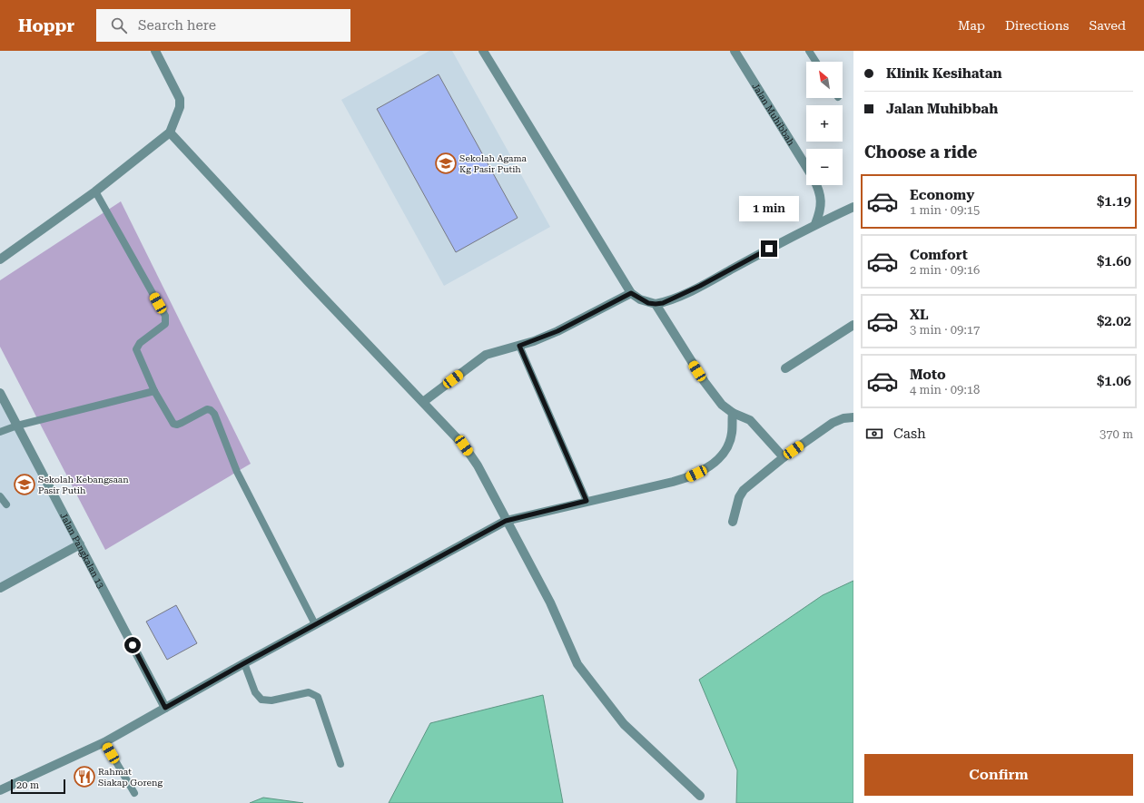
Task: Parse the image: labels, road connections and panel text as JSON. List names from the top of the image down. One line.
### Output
{"streets":{"street":["Jalan Muhibbah","Jalan Pangkalan 13"]},"places":{"school or university":["Sekolah Agama Kg Pasir Putih","Sekolah Kebangsaan Pasir Putih"],"restaurant":["Rahmat Siakap Goreng"]},"scale_bar":"20 m","north":"top left","page":{"header":"Hoppr","search":"Search here","nav":["Map","Directions","Saved"],"banner":["Klinik Kesihatan","Jalan Muhibbah"],"map_buttons":["+","−"],"heading":"Choose a ride","list":[{"name":"Economy","note":"1 min · 09:15","value":"$1.19"},{"name":"Comfort","note":"2 min · 09:16","value":"$1.60"},{"name":"XL","note":"3 min · 09:17","value":"$2.02"},{"name":"Moto","note":"4 min · 09:18","value":"$1.06"}],"bubble":"1 min","pay":["Cash","370 m"],"buttons":"Confirm","scale":"20 m"}}
